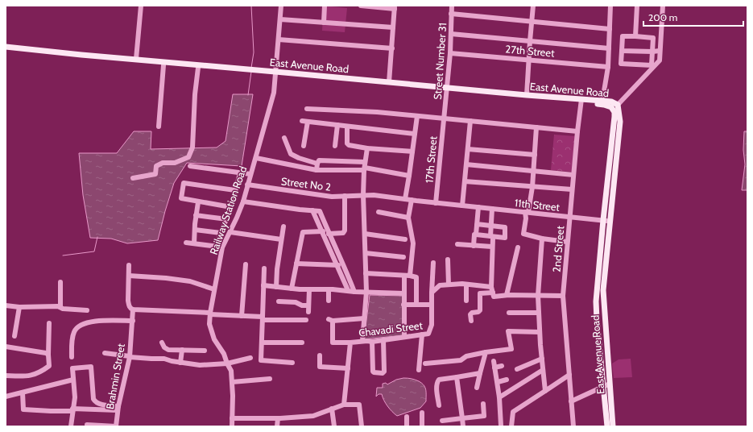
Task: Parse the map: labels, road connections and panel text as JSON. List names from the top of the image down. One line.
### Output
{"streets":{"main road":["East Avenue Road"],"street":["27th Street","Street Number 31","17th Street","Street No 2","11th Street","Railway Station Road","2nd Street","Chavadi Street","Brahmin Street"]},"crossings":[["27th Street","Street Number 31"],["Street Number 31","East Avenue Road"],["Street Number 31","17th Street"],["East Avenue Road","11th Street"],["East Avenue Road","Railway Station Road"],["East Avenue Road","2nd Street"],["17th Street","11th Street"],["Street No 2","11th Street"],["Street No 2","Railway Station Road"],["11th Street","2nd Street"]],"scale_bar":"200 m"}
